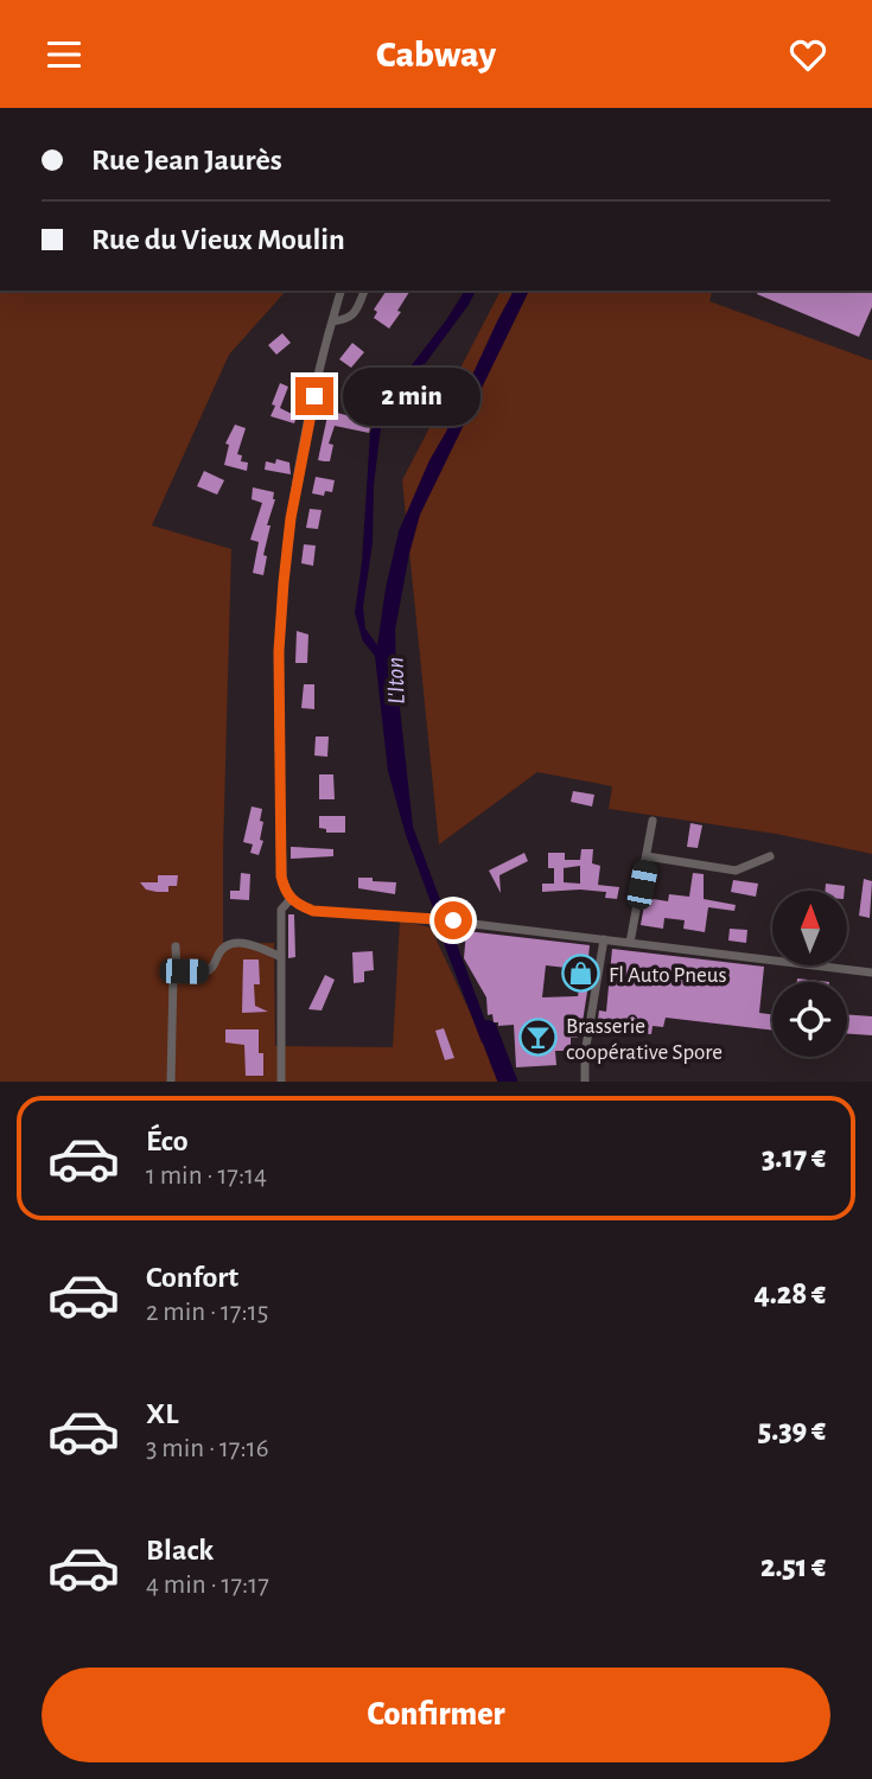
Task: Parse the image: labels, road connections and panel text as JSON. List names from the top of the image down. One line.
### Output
{"water":["L'Iton"],"places":{"shop":["Fl Auto Pneus"],"bar":["Brasserie coopérative Spore"]},"north":"top","page":{"header":"Cabway","banner":["Rue Jean Jaurès","Rue du Vieux Moulin"],"bubble":"2 min","list":[{"name":"Éco","note":"1 min · 17:14","value":"3.17 €"},{"name":"Confort","note":"2 min · 17:15","value":"4.28 €"},{"name":"XL","note":"3 min · 17:16","value":"5.39 €"},{"name":"Black","note":"4 min · 17:17","value":"2.51 €"}],"buttons":"Confirmer"}}
